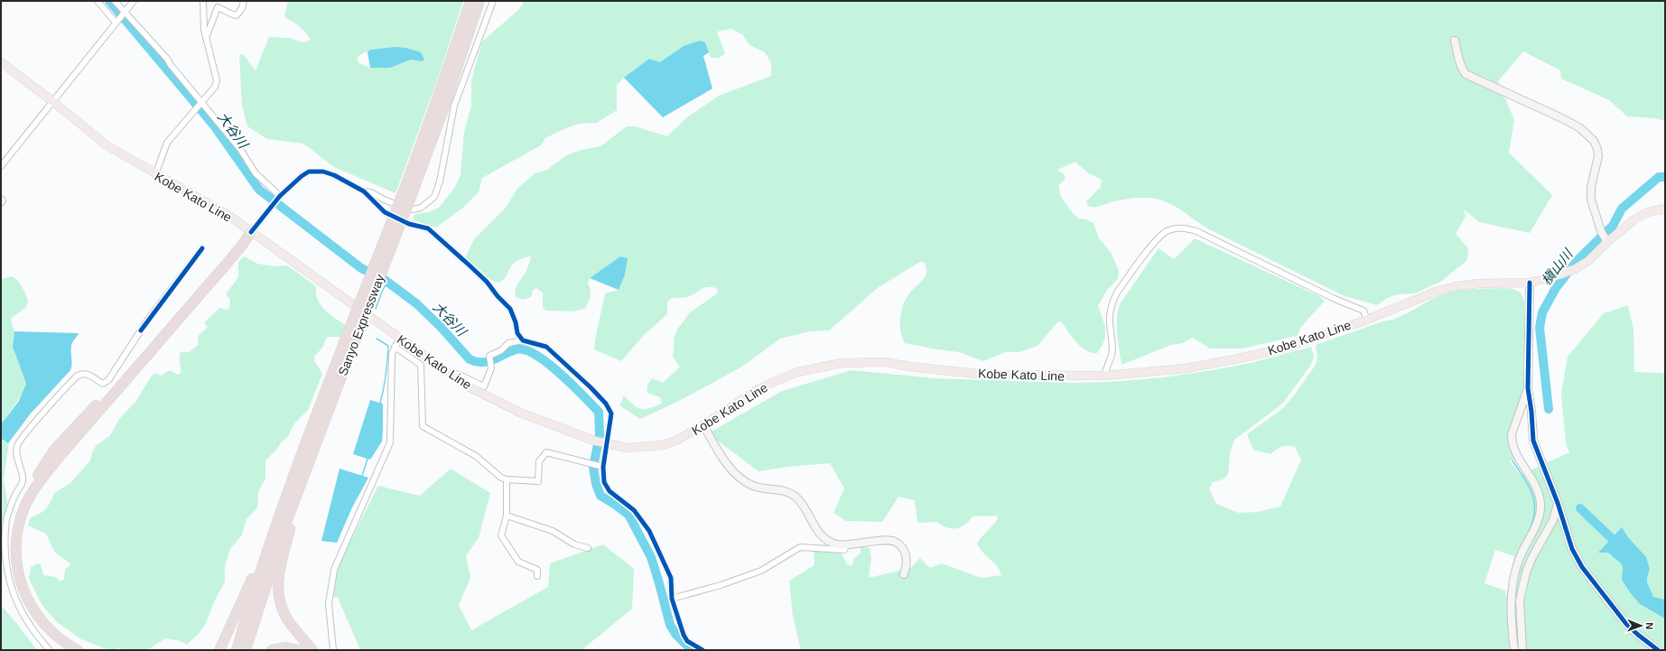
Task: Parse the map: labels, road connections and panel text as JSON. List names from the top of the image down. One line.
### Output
{"streets":{"highway":["Sanyo Expressway"],"main road":["Kobe Kato Line"]},"water":["大谷川","槇山川"],"north":"right"}
